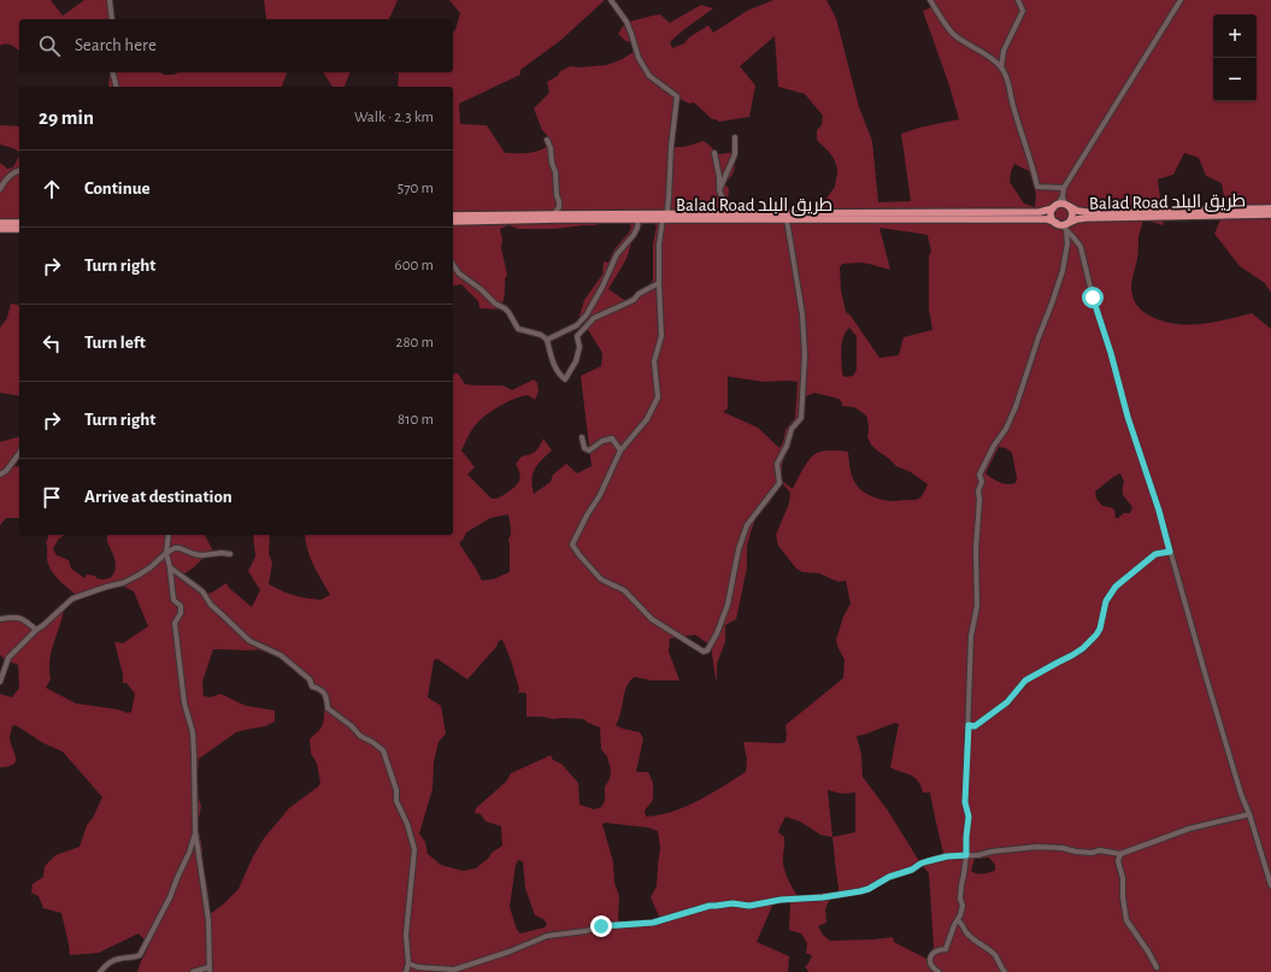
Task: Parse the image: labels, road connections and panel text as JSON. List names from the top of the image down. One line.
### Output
{"streets":{"highway":["Balad Road طريق البلد"]},"page":{"map_buttons":["+","−"],"search":"Search here","heading":["29 min","Walk · 2.3 km"],"list":[["Continue","570 m"],["Turn right","600 m"],["Turn left","280 m"],["Turn right","810 m"],"Arrive at destination"]}}
